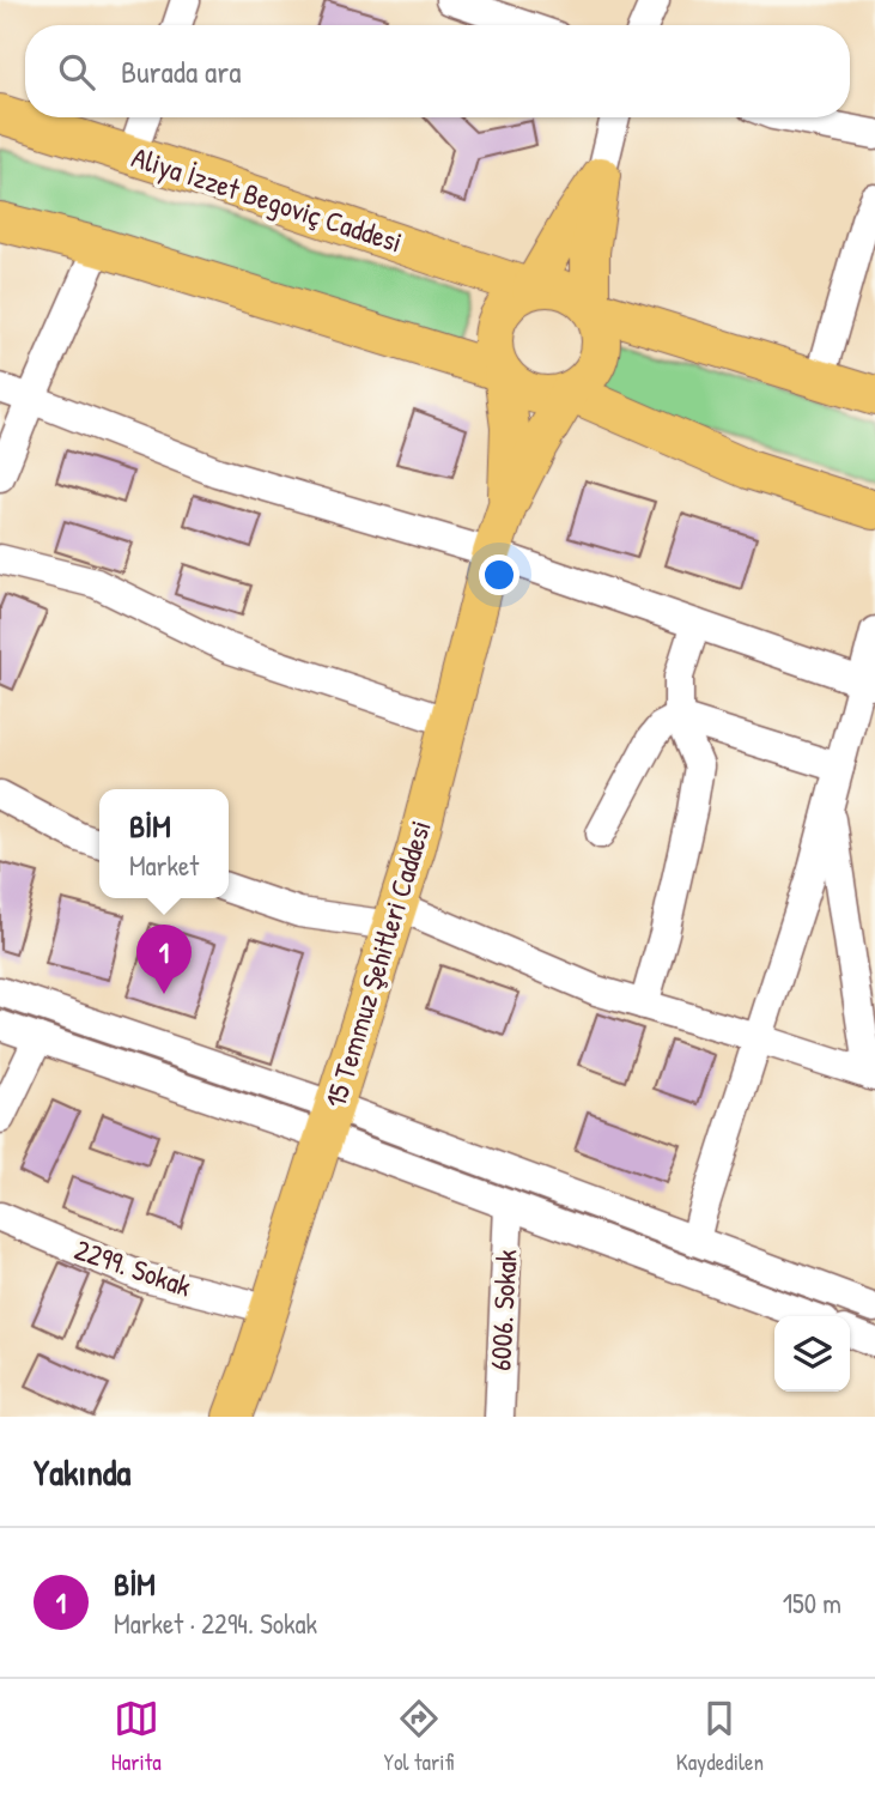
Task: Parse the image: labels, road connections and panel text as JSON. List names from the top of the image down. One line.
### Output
{"streets":{"main road":["Aliya İzzet Begoviç Caddesi","15 Temmuz Şehitleri Caddesi"],"street":["2299. Sokak","6006. Sokak"]},"crossings":[["15 Temmuz Şehitleri Caddesi","2299. Sokak"]],"page":{"search":"Burada ara","popup":["BİM","Market"],"pins":"1","heading":"Yakında","list":[{"mark":"1","name":"BİM","note":"Market · 2294. Sokak","value":"150 m"}],"nav":["Harita","Yol tarifi","Kaydedilen"]}}
